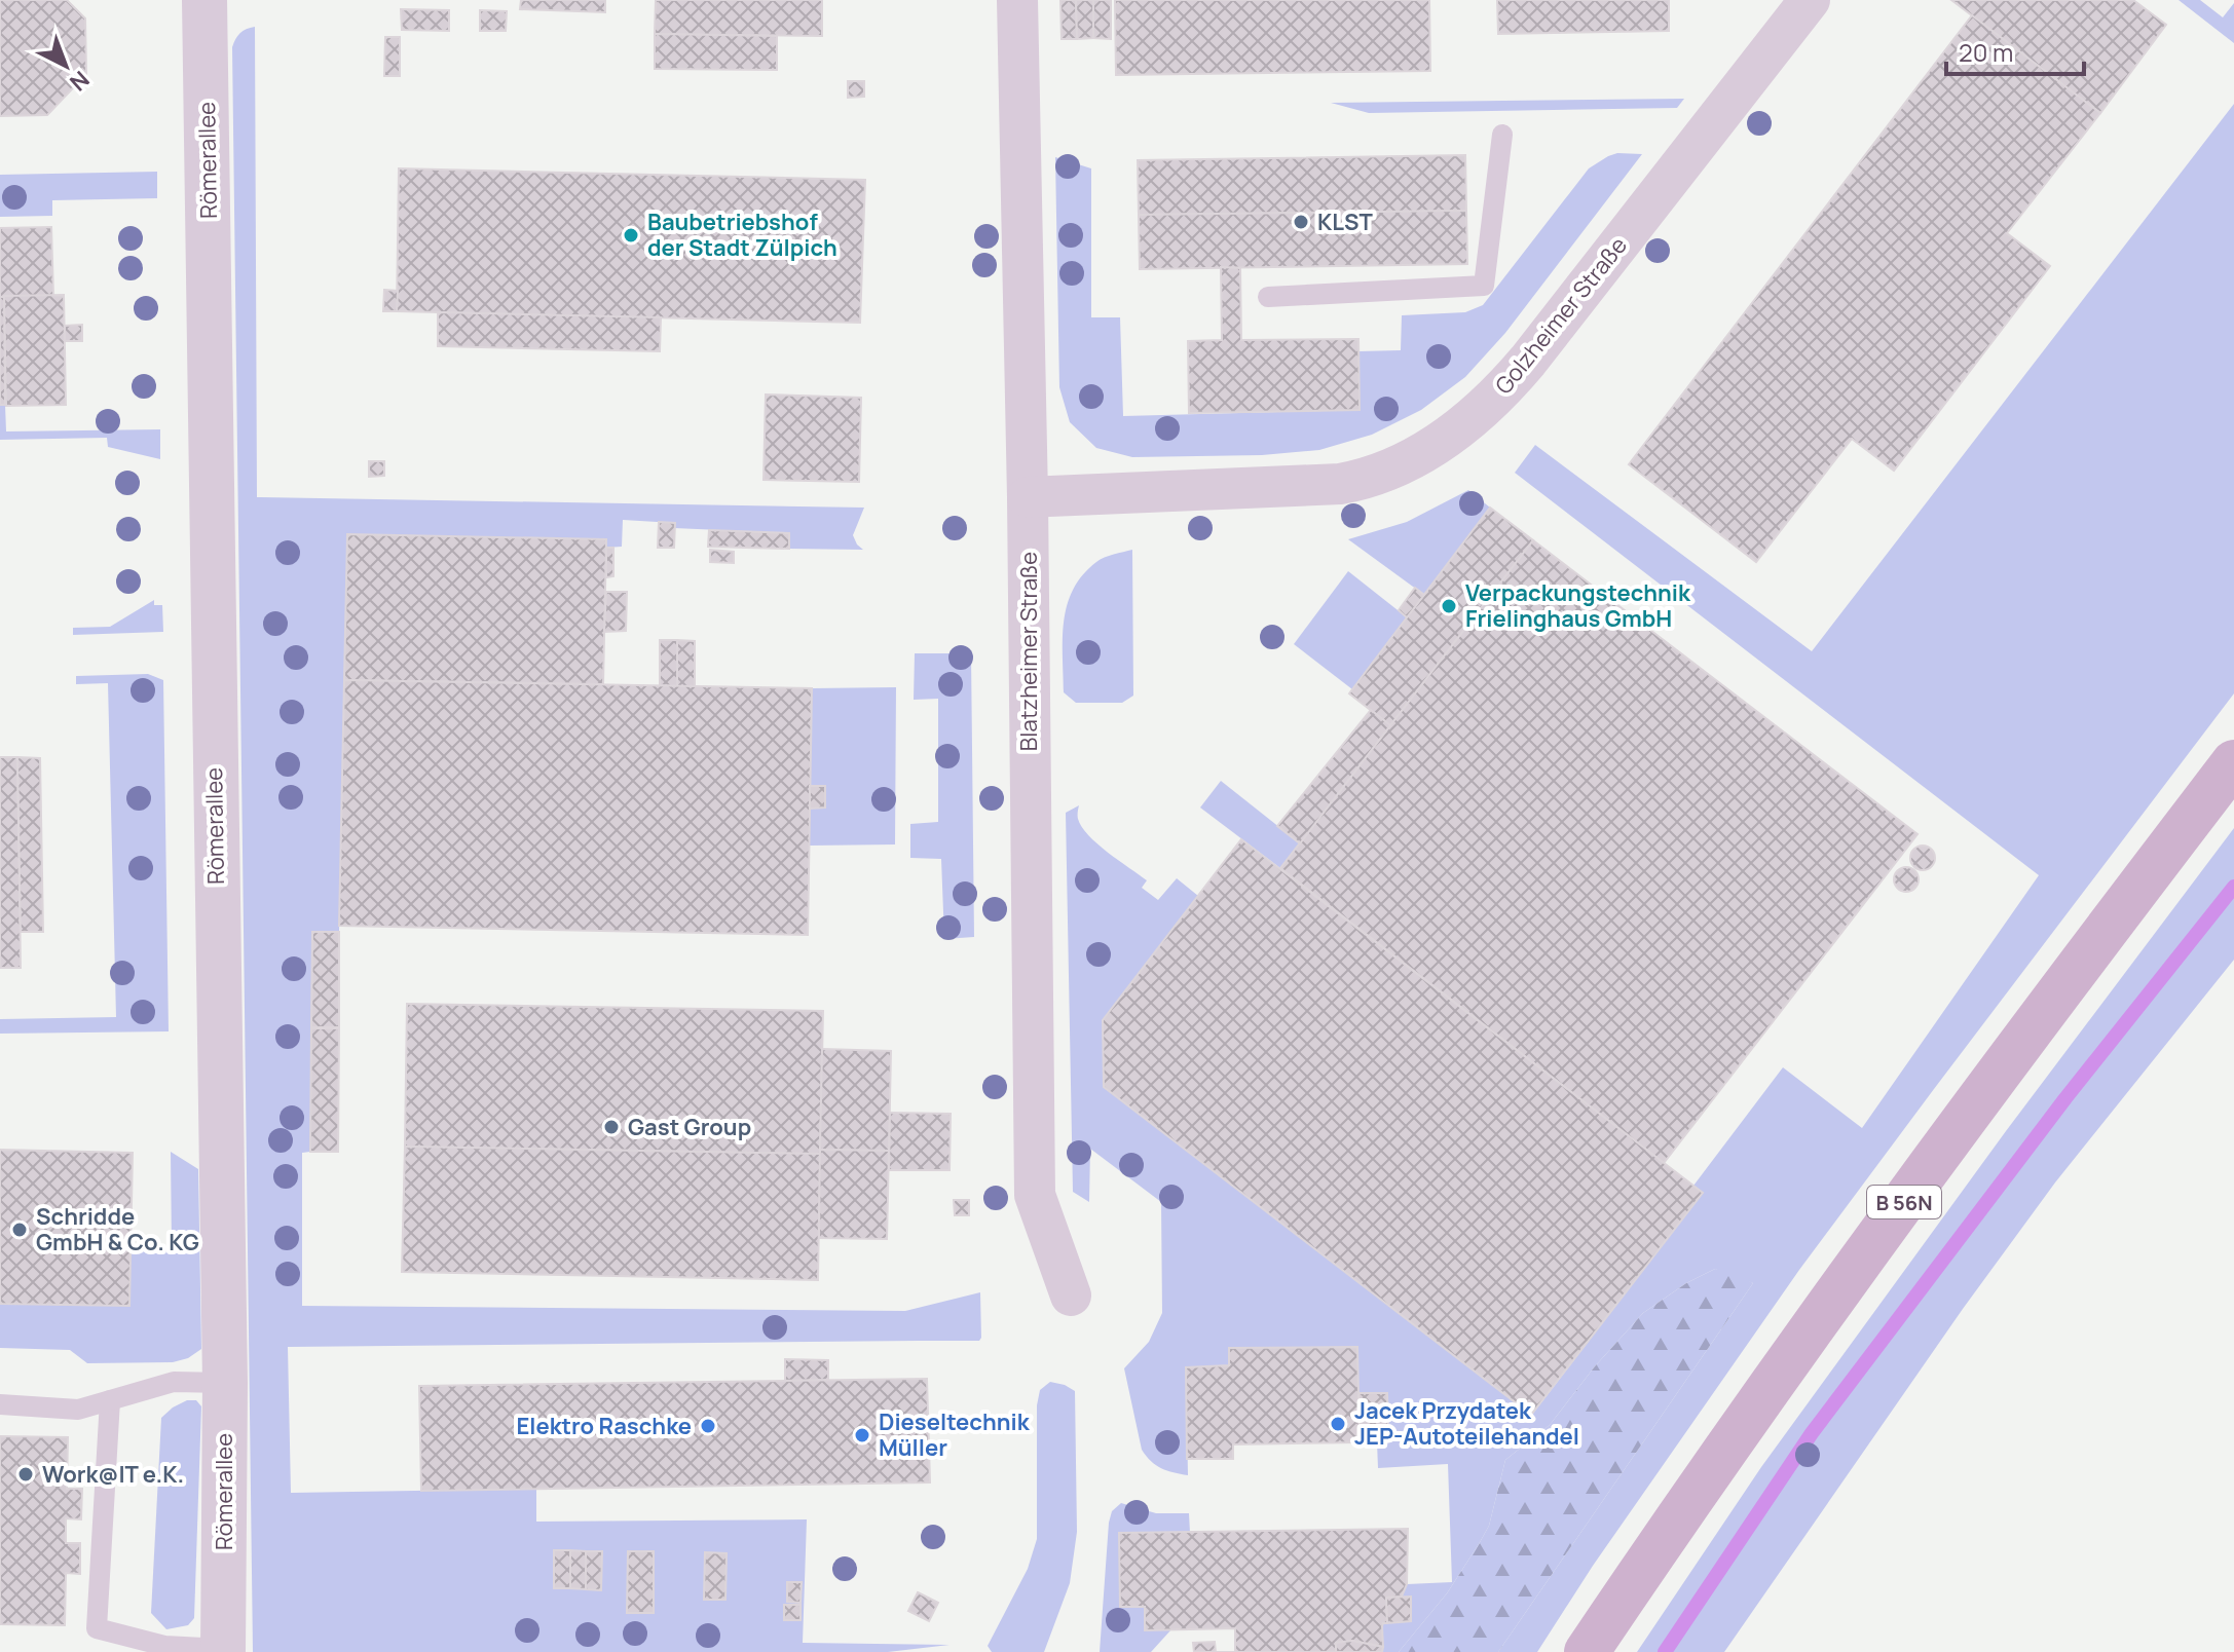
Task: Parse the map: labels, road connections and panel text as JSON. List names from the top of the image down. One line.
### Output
{"streets":{"main road":["B 56N"],"street":["Römerallee","Golzheimer Straße","Blatzheimer Straße"]},"crossings":[["Golzheimer Straße","Blatzheimer Straße"]],"places":["KLST","Baubetriebshof der Stadt Zülpich","Verpackungstechnik Frielinghaus GmbH","Gast Group","Schridde GmbH & Co. KG","Jacek Przydatek JEP-Autoteilehandel","Elektro Raschke","Dieseltechnik Müller","Work@IT e.K."],"scale_bar":"20 m","north":"bottom right"}
